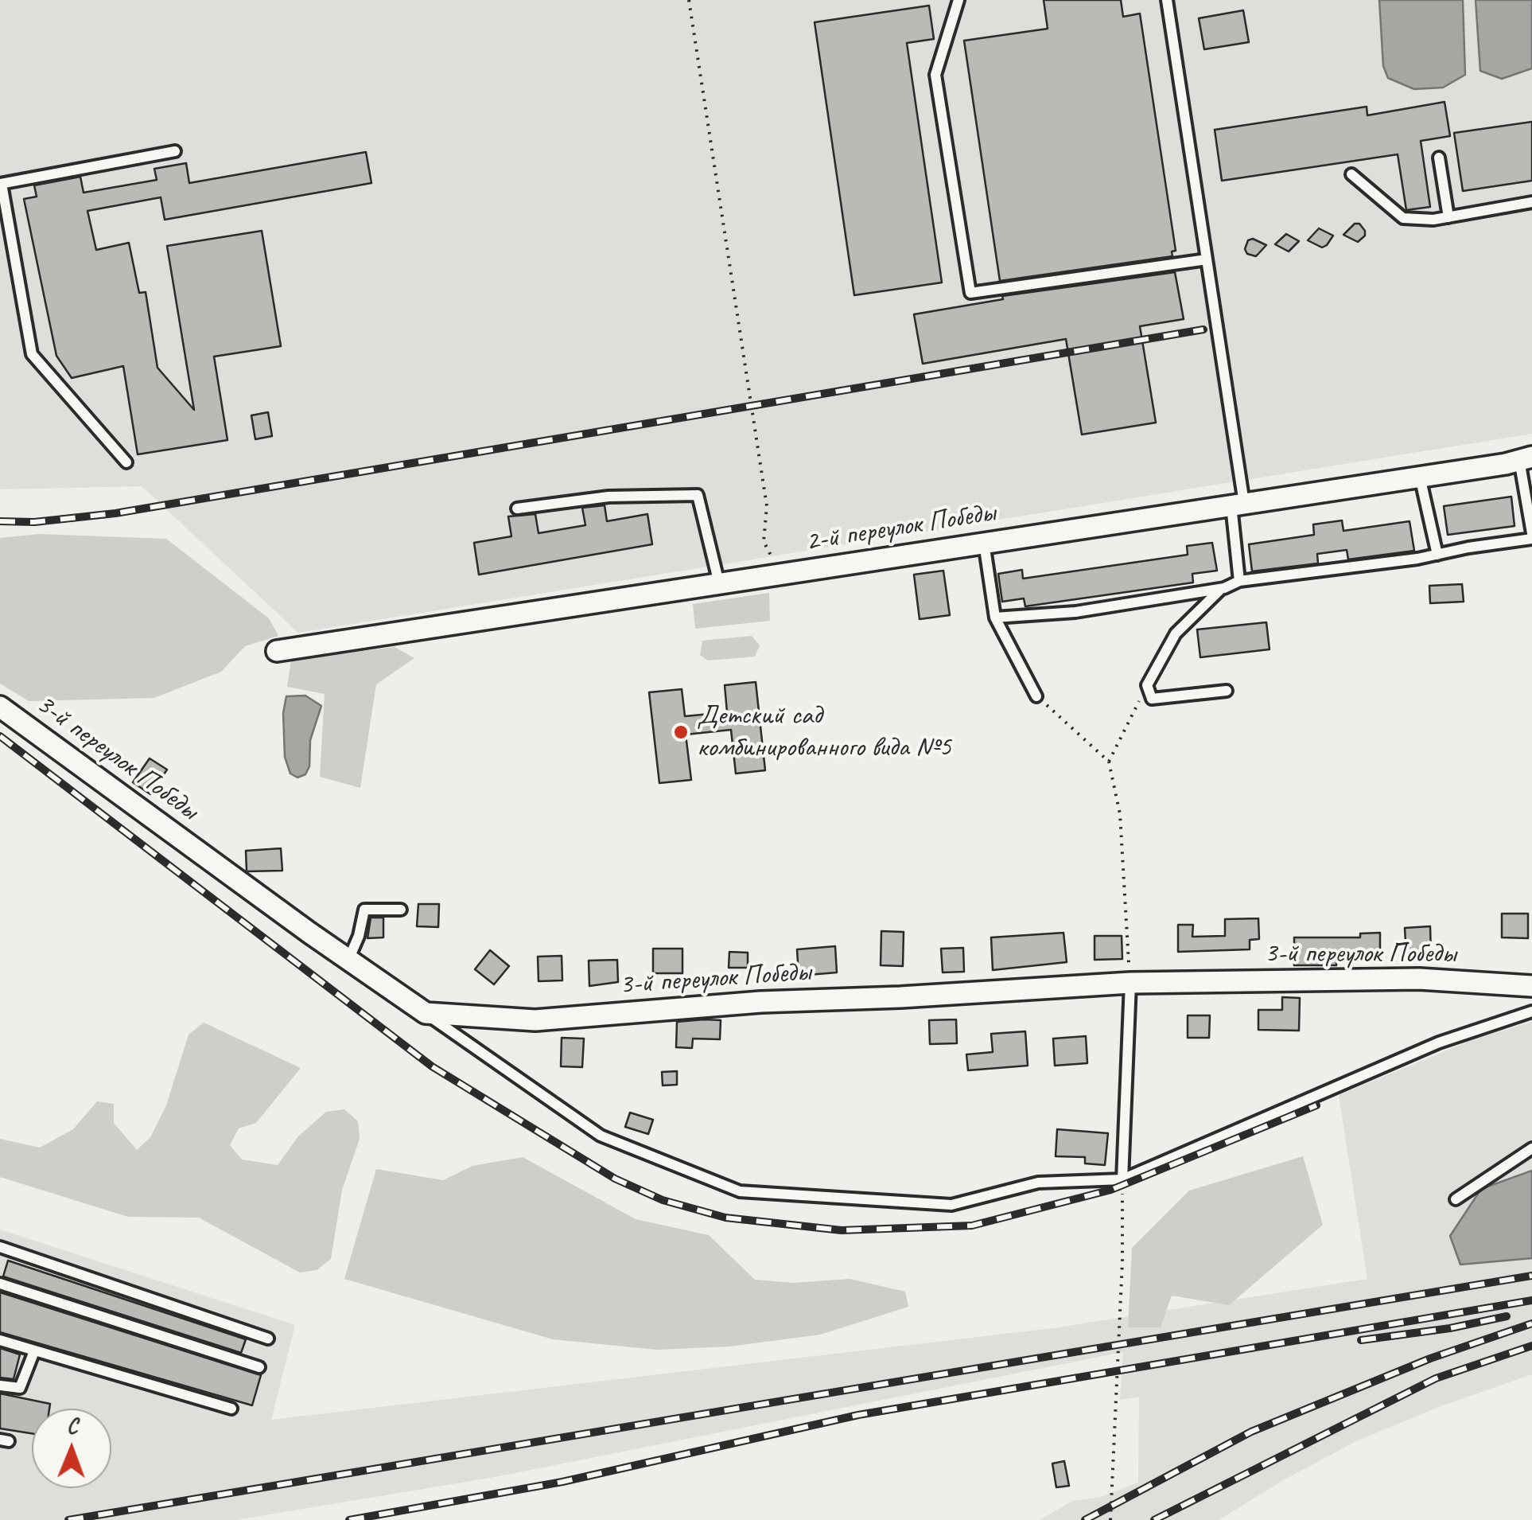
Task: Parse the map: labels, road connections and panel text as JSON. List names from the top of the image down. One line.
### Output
{"streets":{"street":["2-й переулок Победы","3-й переулок Победы"]},"places":["Детский сад комбинированного вида №5"],"north":"top"}
